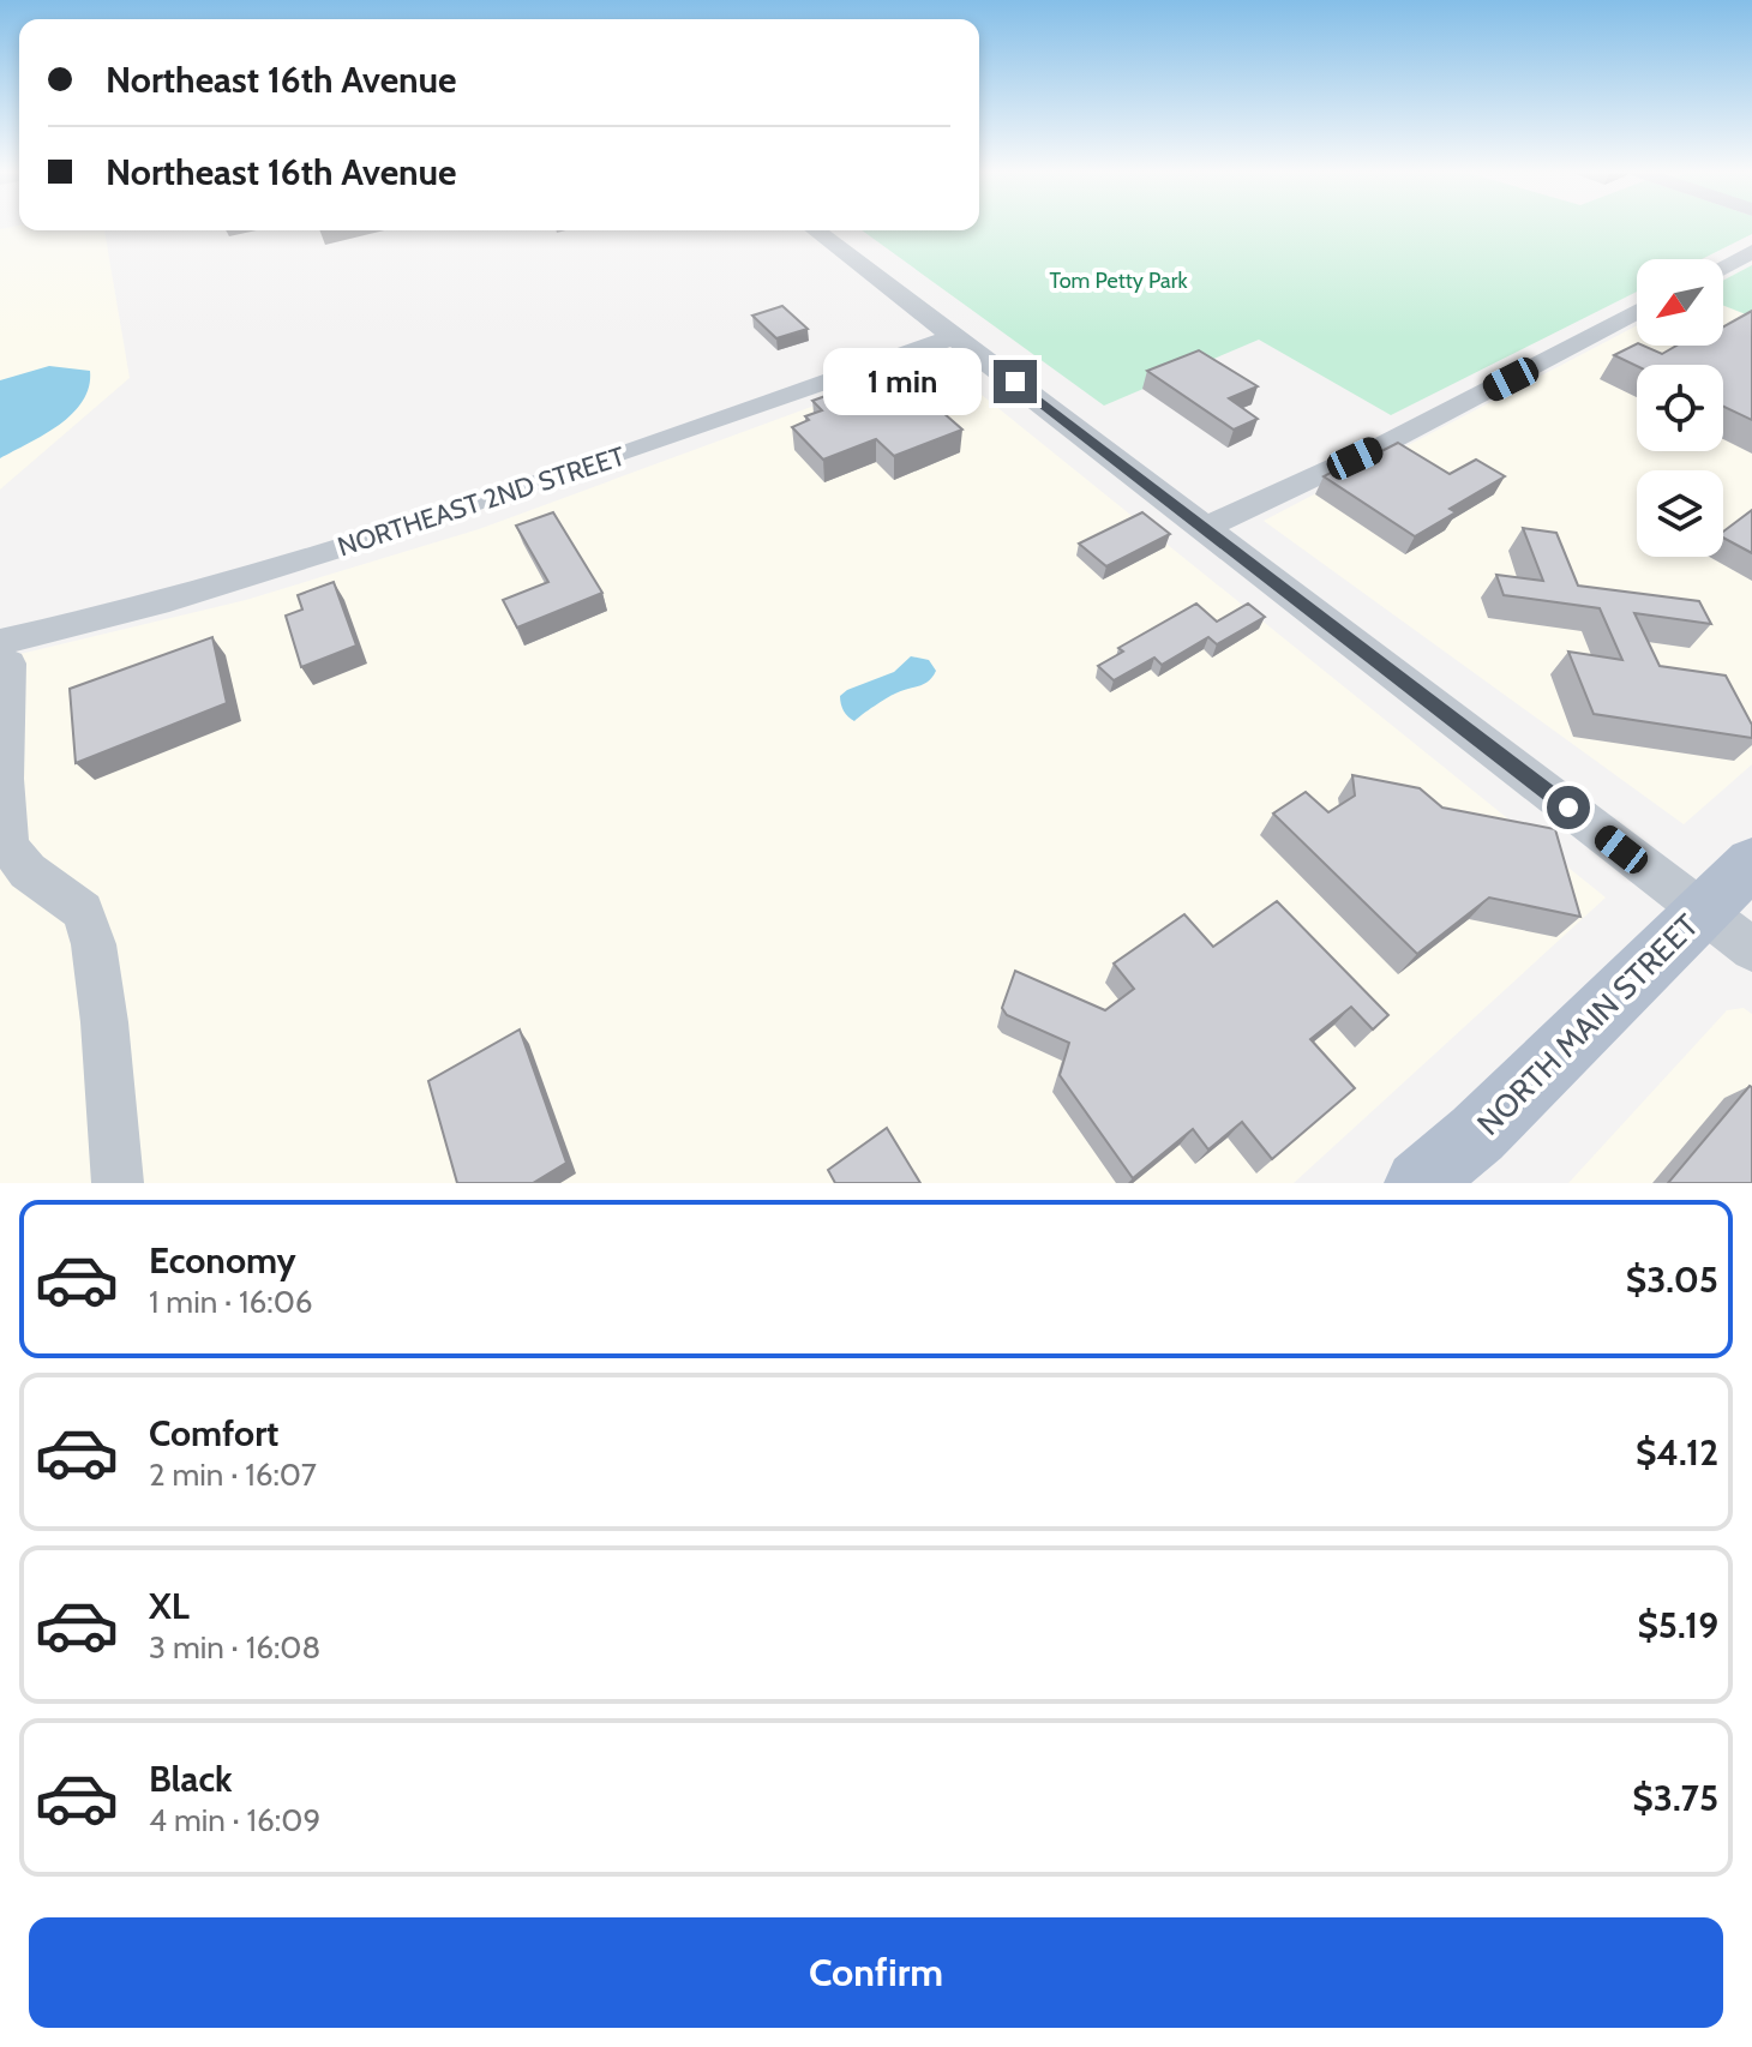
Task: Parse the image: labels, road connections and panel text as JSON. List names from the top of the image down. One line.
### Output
{"streets":{"main road":["NORTH MAIN STREET"],"street":["NORTHEAST 2ND STREET"]},"parks":["Tom Petty Park"],"north":"bottom left","page":{"banner":["Northeast 16th Avenue","Northeast 16th Avenue"],"bubble":"1 min","list":[{"name":"Economy","note":"1 min · 16:06","value":"$3.05"},{"name":"Comfort","note":"2 min · 16:07","value":"$4.12"},{"name":"XL","note":"3 min · 16:08","value":"$5.19"},{"name":"Black","note":"4 min · 16:09","value":"$3.75"}],"buttons":"Confirm"}}
